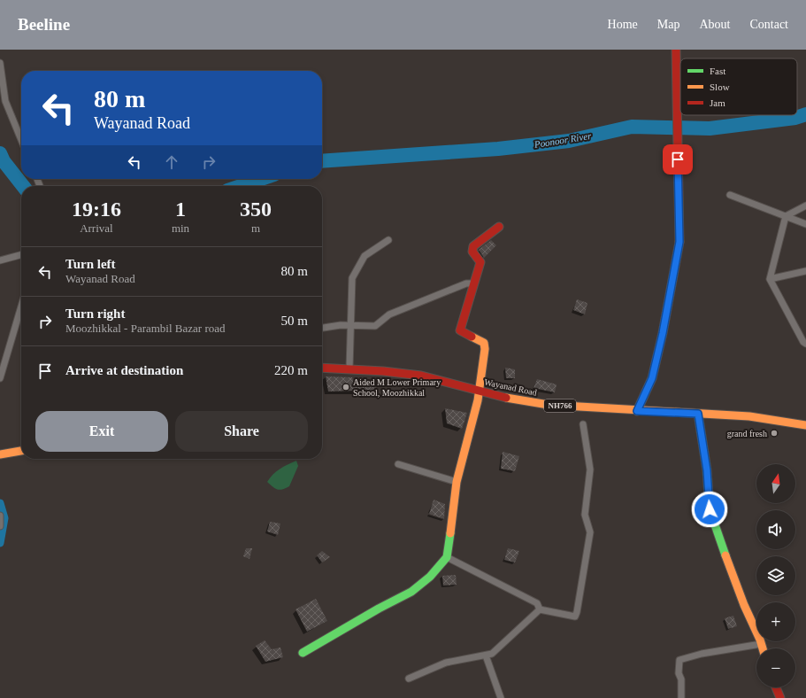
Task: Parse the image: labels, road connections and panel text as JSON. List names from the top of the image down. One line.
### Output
{"streets":{"main road":["Wayanad Road","NH766"]},"water":["Poonoor River"],"places":["Aided M Lower Primary School, Moozhikkal","grand fresh"],"legend":["Fast","Slow","Jam"],"north":"top","page":{"header":"Beeline","nav":["Home","Map","About","Contact"],"turn":["80 m","Wayanad Road"],"eta":["19:16","Arrival","1","min","350","m"],"list":[{"name":"Turn left","note":"Wayanad Road","value":"80 m"},{"name":"Turn right","note":"Moozhikkal - Parambil Bazar road","value":"50 m"},{"name":"Arrive at destination","value":"220 m"}],"buttons":["Exit","Share"],"map_buttons":["+","−"]}}
